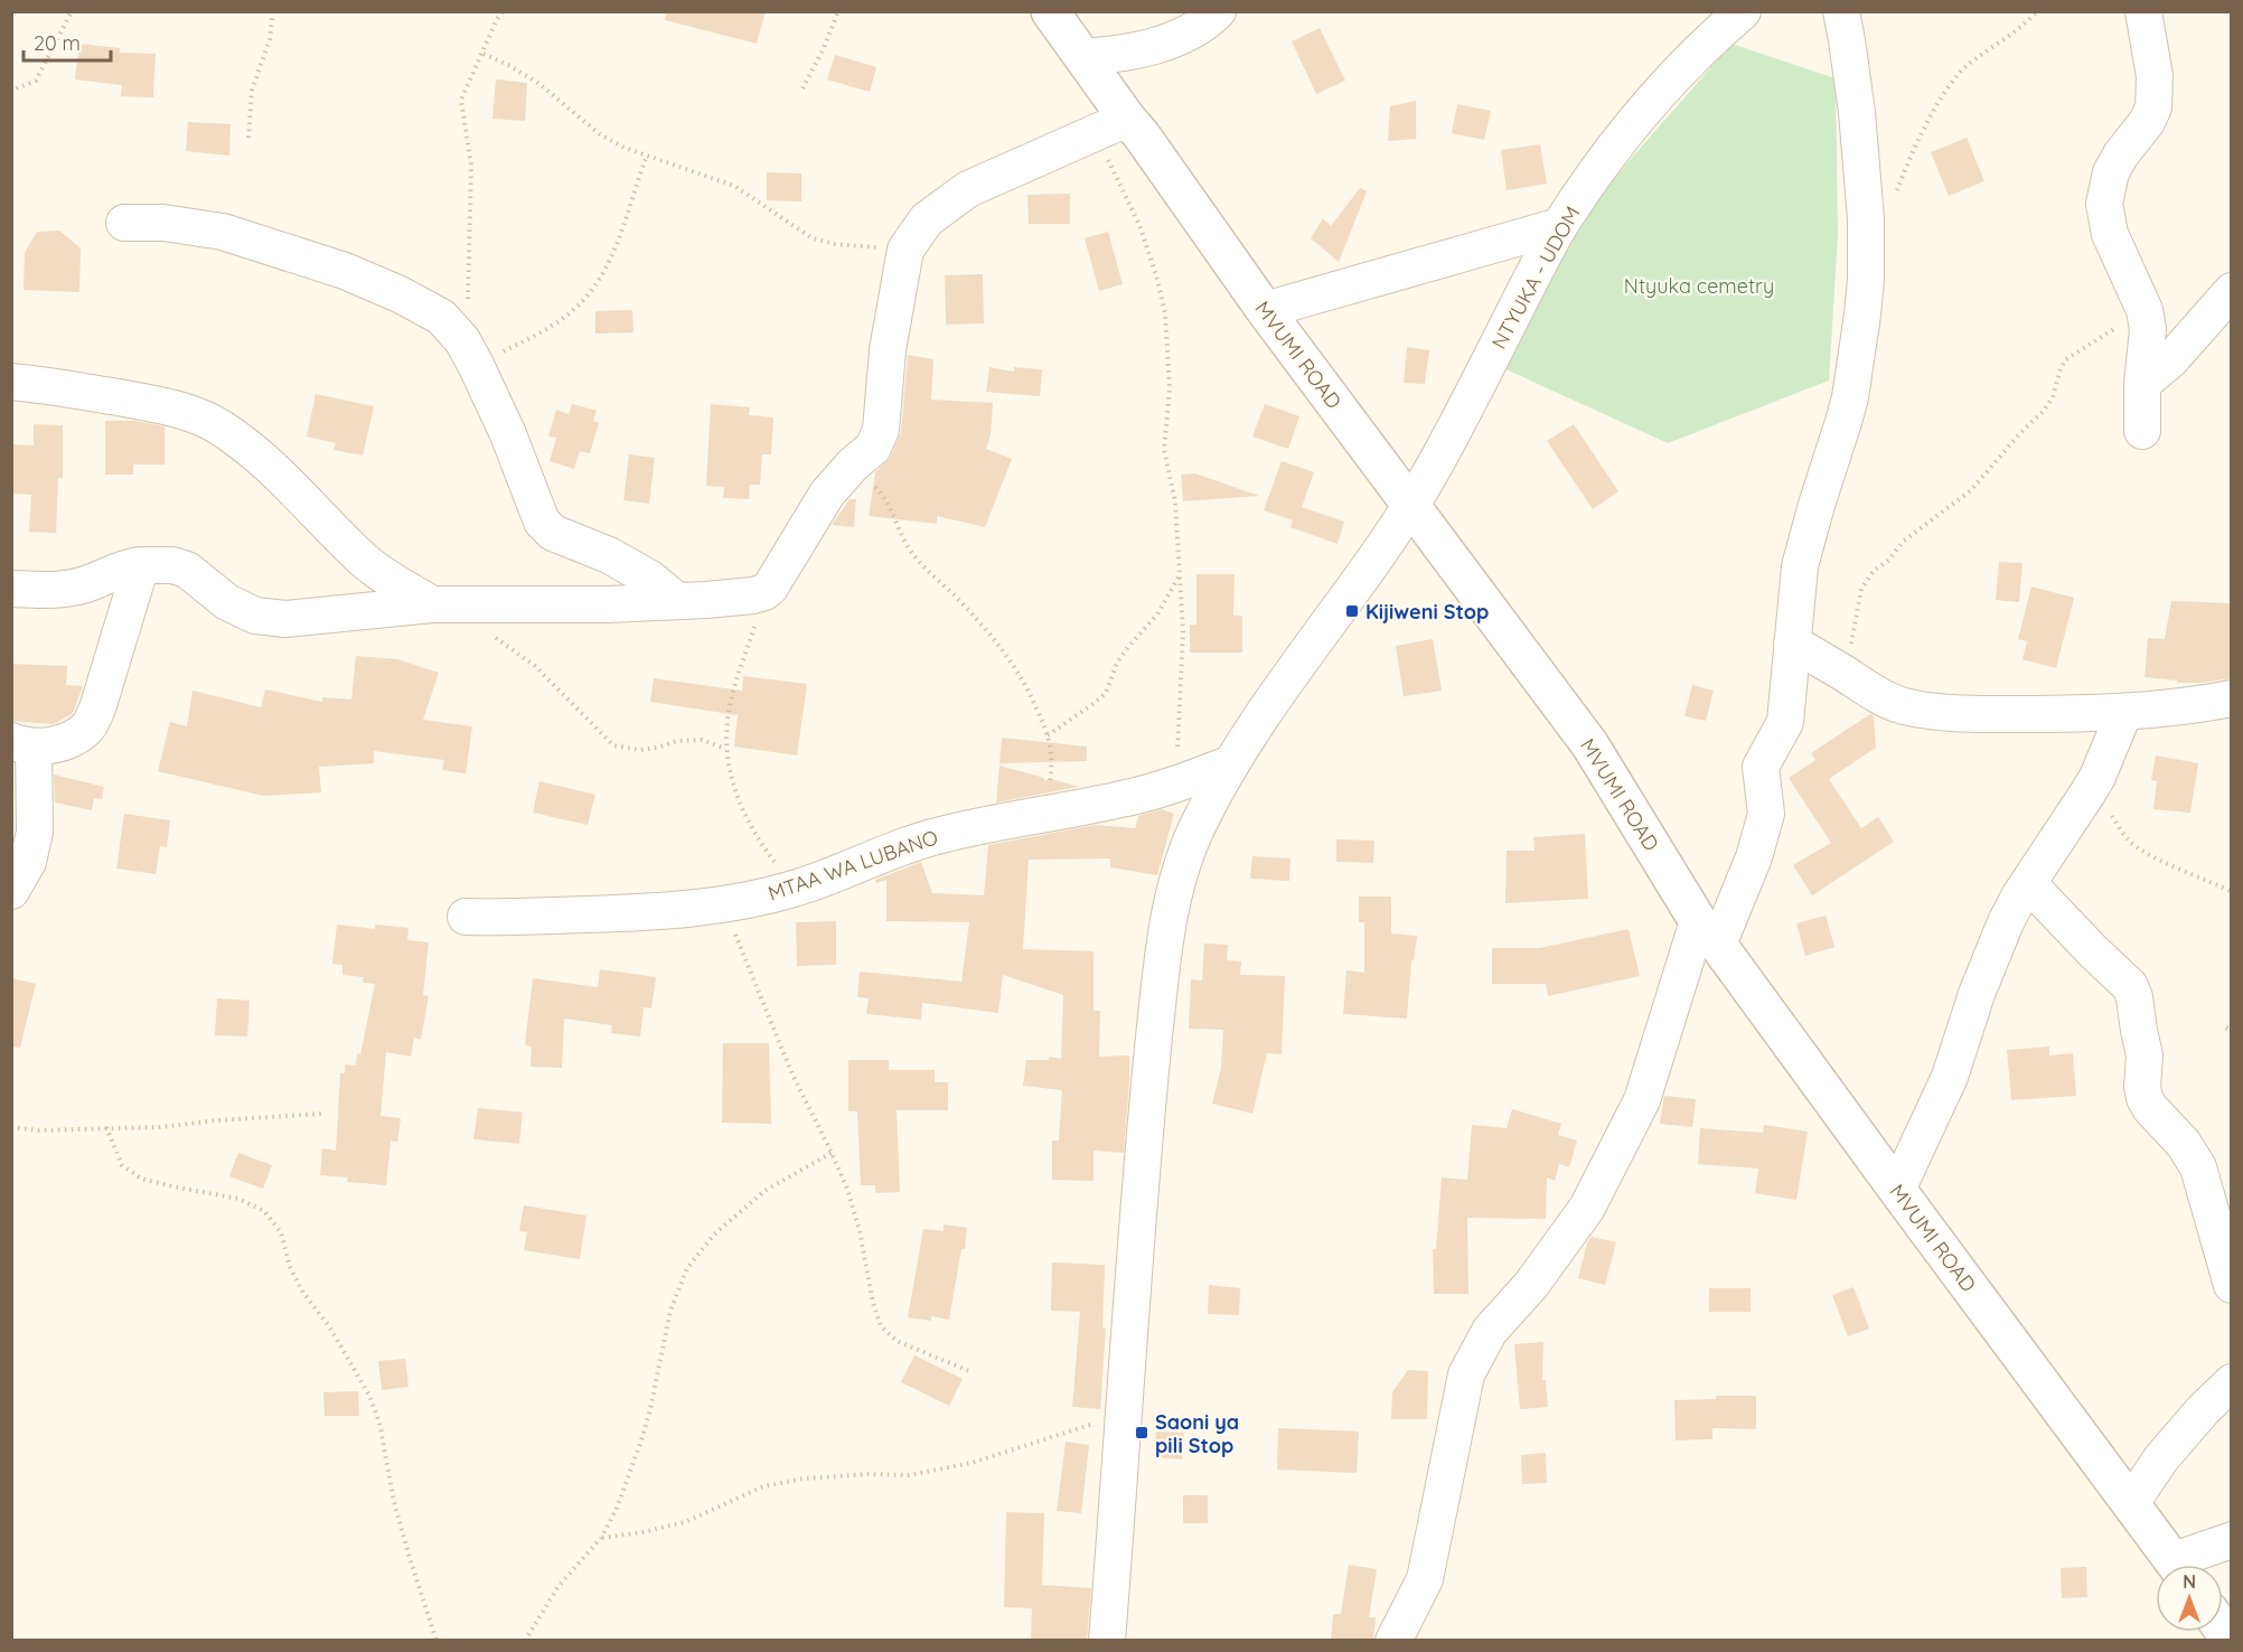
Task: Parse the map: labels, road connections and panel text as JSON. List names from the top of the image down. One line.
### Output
{"streets":{"street":["NTYUKA - UDOM","MVUMI ROAD","MTAA WA LUBANO"]},"crossings":[["NTYUKA - UDOM","MVUMI ROAD"],["NTYUKA - UDOM","MTAA WA LUBANO"]],"parks":["Ntyuka cemetry"],"places":{"transit":["Kijiweni Stop","Saoni ya pili Stop"]},"scale_bar":"20 m","north":"top"}
